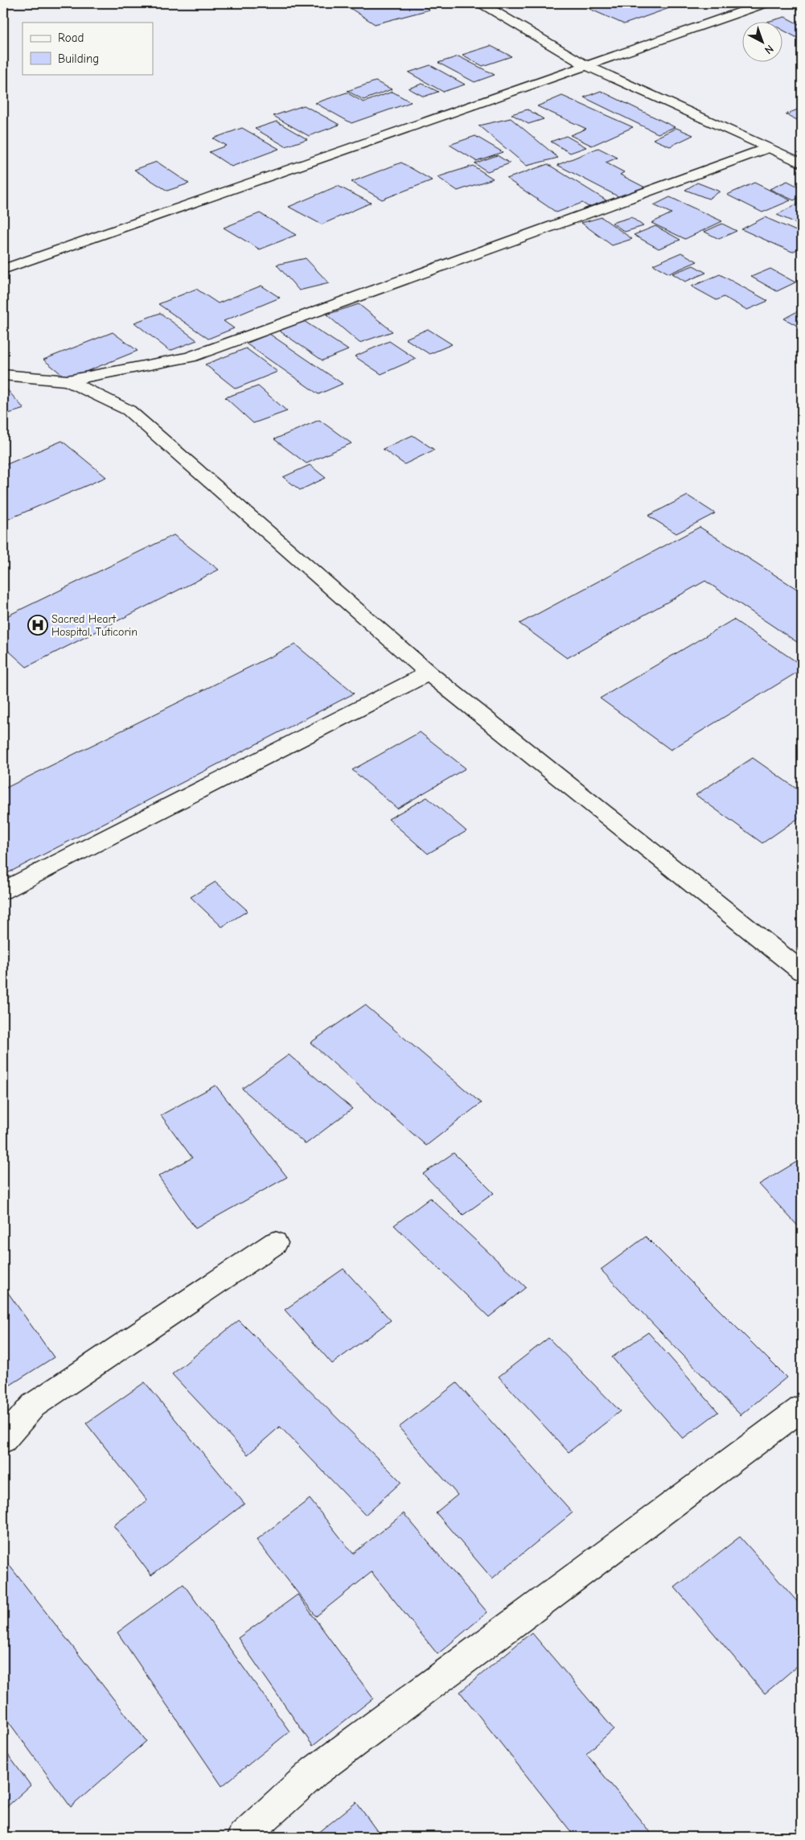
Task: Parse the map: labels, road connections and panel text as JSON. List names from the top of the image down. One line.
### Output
{"places":{"hospital":["Sacred Heart Hospital, Tuticorin"]},"legend":["Road","Building"],"north":"bottom right"}
